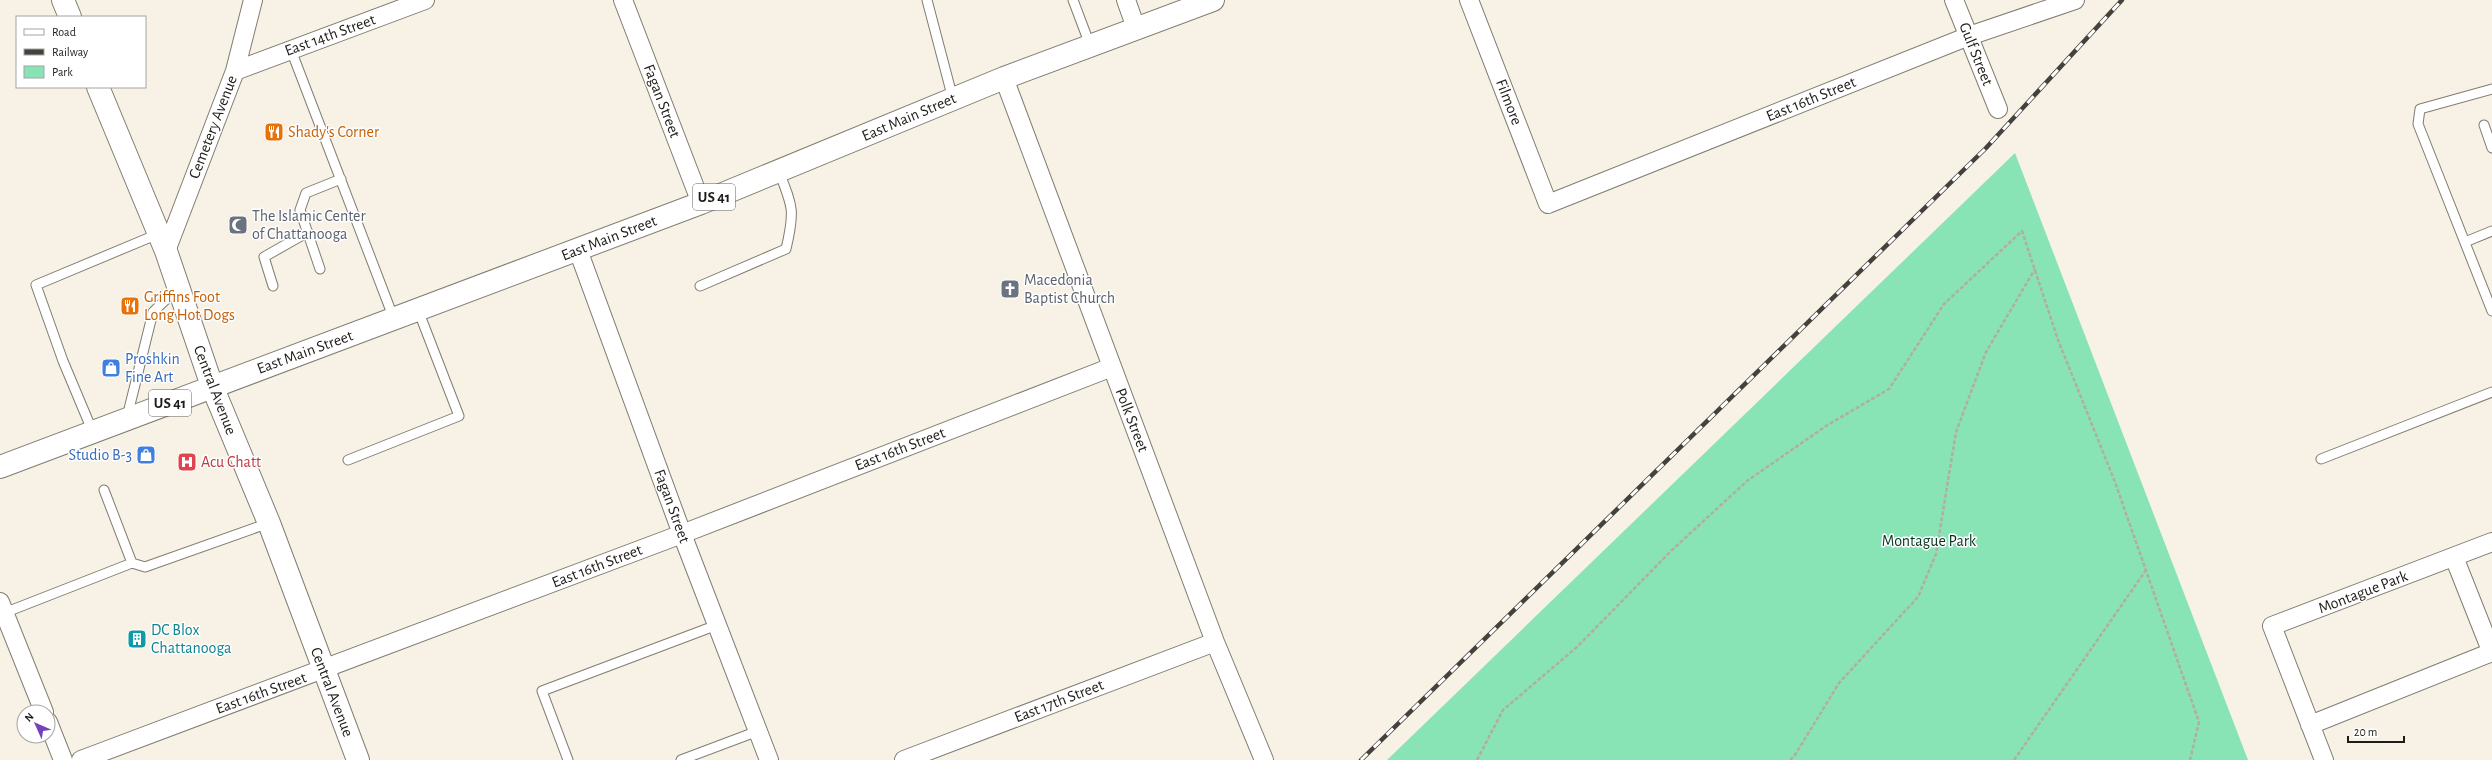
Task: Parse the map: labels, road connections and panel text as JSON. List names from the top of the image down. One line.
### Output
{"streets":{"main road":["East Main Street","US 41","Central Avenue"],"street":["East 14th Street","Gulf Street","East 16th Street","Fagan Street","Filmore","Cemetery Avenue","Polk Street","Montague Park","East 17th Street"]},"crossings":[["East 14th Street","Cemetery Avenue"],["Gulf Street","East 16th Street"],["East 16th Street","Fagan Street"],["East 16th Street","Filmore"],["East 16th Street","Central Avenue"],["East 16th Street","Polk Street"],["Fagan Street","East Main Street"],["East Main Street","Central Avenue"],["East Main Street","Polk Street"],["Cemetery Avenue","Central Avenue"],["Polk Street","East 17th Street"]],"parks":["Montague Park"],"places":{"restaurant":["Shady's Corner","Griffins Foot Long Hot Dogs"],"mosque":["The Islamic Center of Chattanooga"],"church":["Macedonia Baptist Church"],"shop":["Proshkin Fine Art","Studio B-3"],"hospital":["Acu Chatt"],"building":["DC Blox Chattanooga"]},"legend":["Road","Railway","Park"],"scale_bar":"20 m","north":"top left"}
